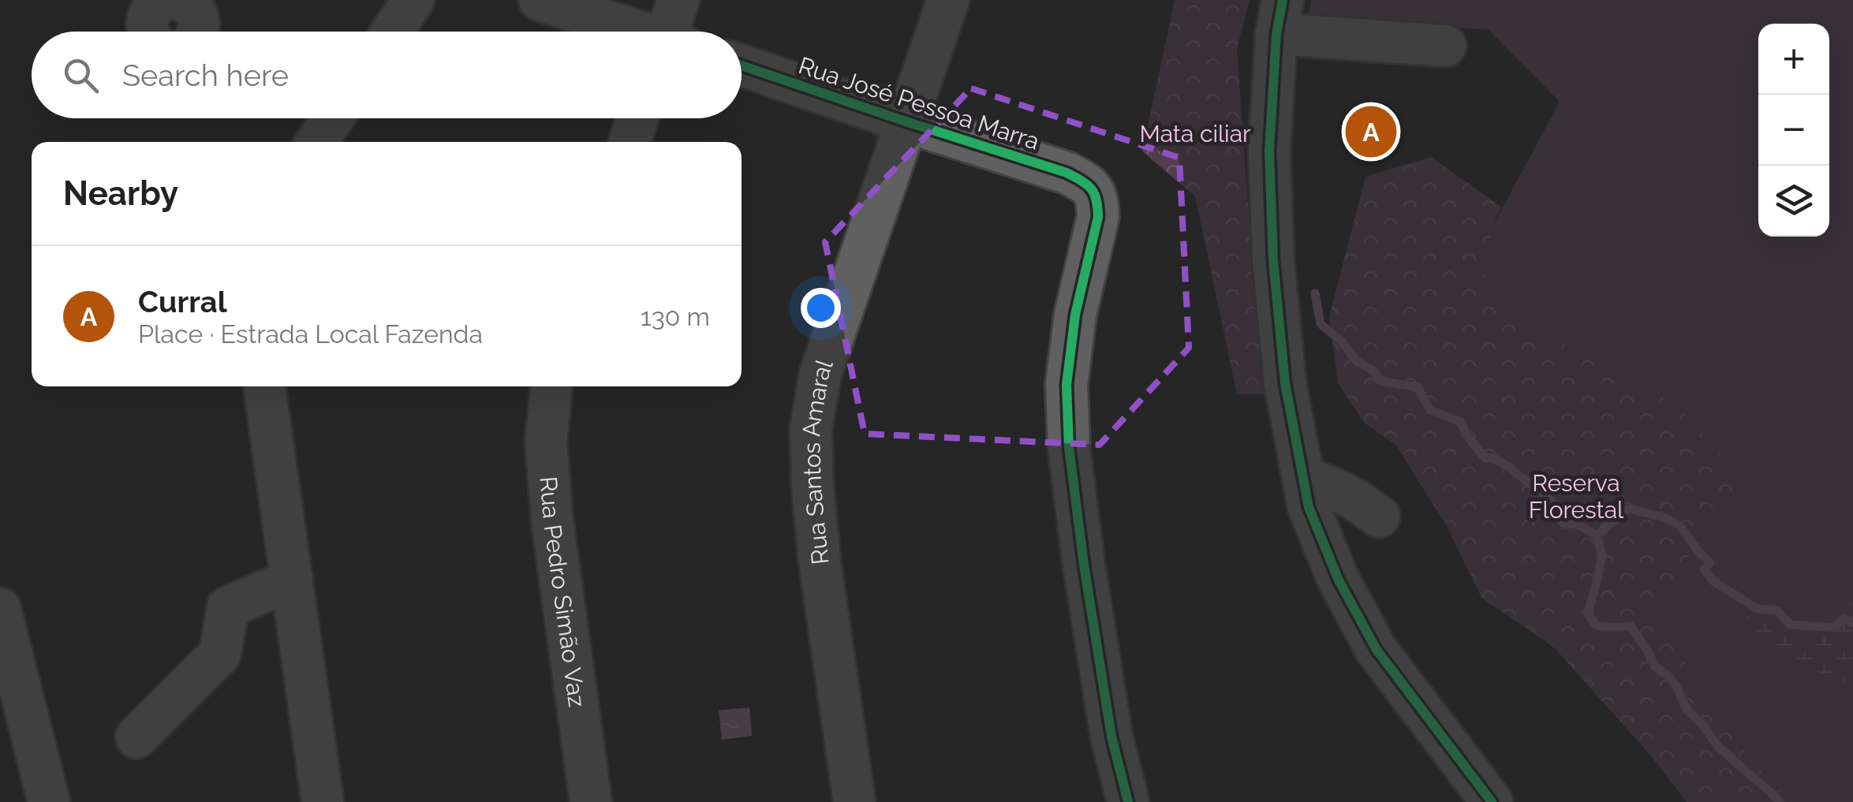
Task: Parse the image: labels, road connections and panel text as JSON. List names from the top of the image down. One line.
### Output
{"streets":{"street":["Rua José Pessoa Marra","Rua Santos Amaral","Rua Pedro Simão Vaz"]},"crossings":[["Rua José Pessoa Marra","Rua Santos Amaral"]],"parks":["Mata ciliar","Reserva Florestal"],"page":{"map_buttons":["+","−"],"search":"Search here","pins":"A","heading":"Nearby","list":[{"mark":"A","name":"Curral","note":"Place · Estrada Local Fazenda","value":"130 m"}]}}
